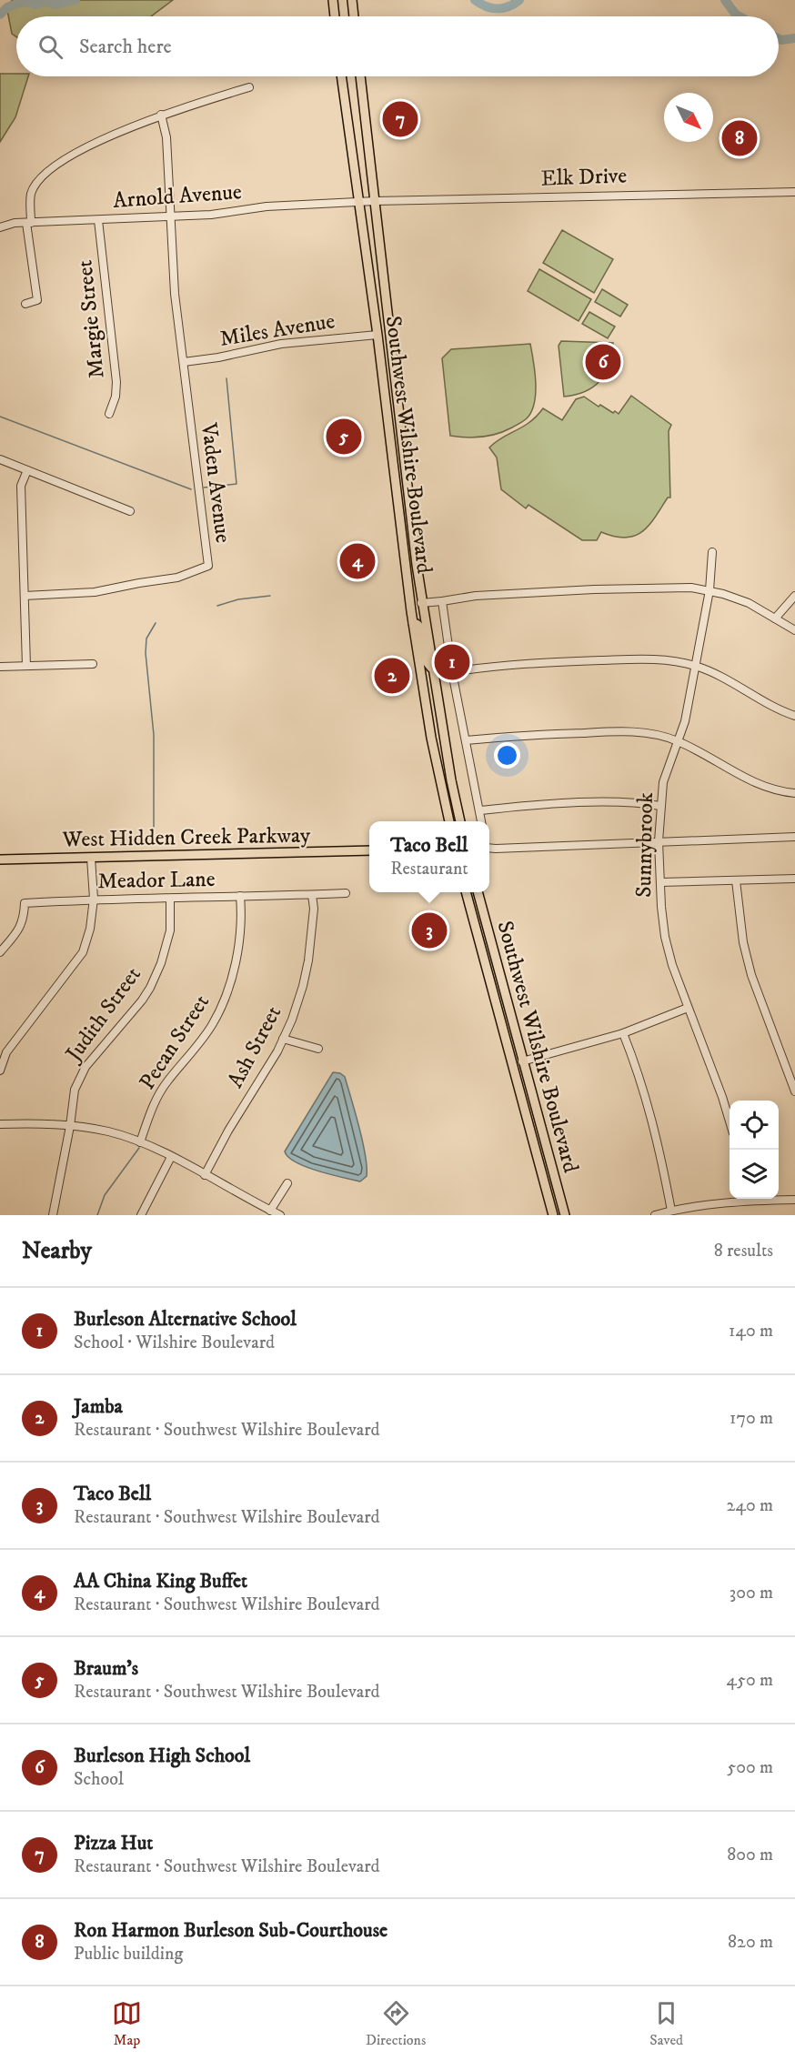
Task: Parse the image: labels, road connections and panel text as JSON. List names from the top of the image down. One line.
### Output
{"streets":{"main road":["Southwest Wilshire Boulevard","West Hidden Creek Parkway"],"street":["Elk Drive","Arnold Avenue","Margie Street","Miles Avenue","Vaden Avenue","Sunnybrook","Meador Lane","Judith Street","Pecan Street","Ash Street"]},"crossings":[["Elk Drive","Arnold Avenue"],["Elk Drive","Southwest Wilshire Boulevard"],["Arnold Avenue","Margie Street"],["Arnold Avenue","Southwest Wilshire Boulevard"],["Arnold Avenue","Vaden Avenue"],["Miles Avenue","Southwest Wilshire Boulevard"],["Miles Avenue","Vaden Avenue"],["Meador Lane","Judith Street"],["Meador Lane","Pecan Street"],["Meador Lane","Ash Street"]],"north":"bottom right","page":{"search":"Search here","pins":["7","8","6","5","4","1","2","3"],"popup":["Taco Bell","Restaurant"],"heading":["Nearby","8 results"],"list":[{"mark":"1","name":"Burleson Alternative School","note":"School · Wilshire Boulevard","value":"140 m"},{"mark":"2","name":"Jamba","note":"Restaurant · Southwest Wilshire Boulevard","value":"170 m"},{"mark":"3","name":"Taco Bell","note":"Restaurant · Southwest Wilshire Boulevard","value":"240 m"},{"mark":"4","name":"AA China King Buffet","note":"Restaurant · Southwest Wilshire Boulevard","value":"300 m"},{"mark":"5","name":"Braum's","note":"Restaurant · Southwest Wilshire Boulevard","value":"450 m"},{"mark":"6","name":"Burleson High School","note":"School","value":"500 m"},{"mark":"7","name":"Pizza Hut","note":"Restaurant · Southwest Wilshire Boulevard","value":"800 m"},{"mark":"8","name":"Ron Harmon Burleson Sub-Courthouse","note":"Public building","value":"820 m"}],"nav":["Map","Directions","Saved"]}}
